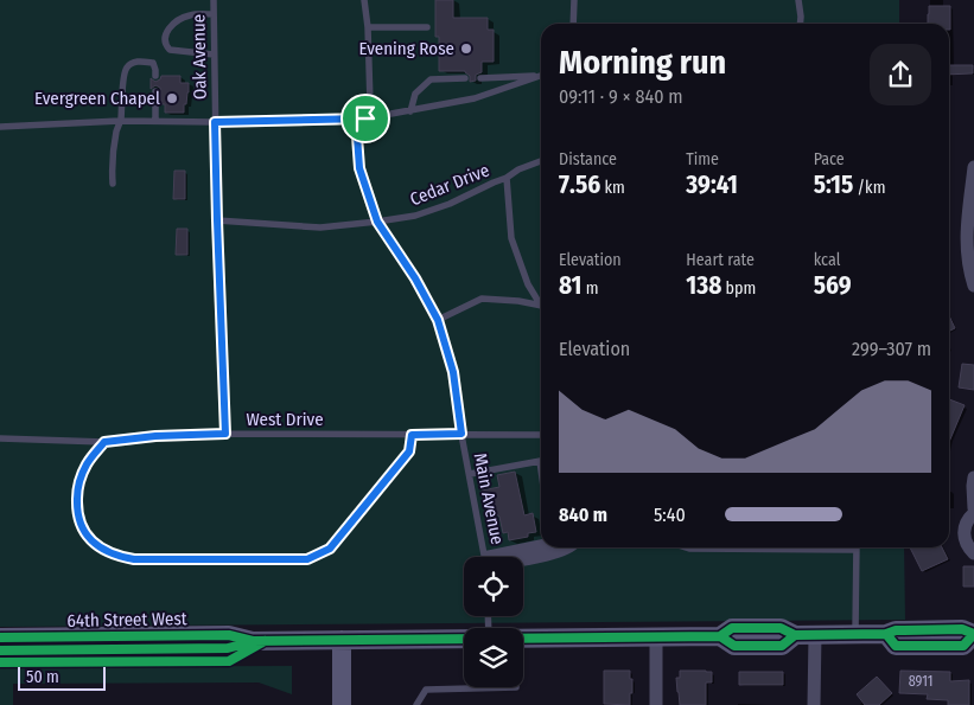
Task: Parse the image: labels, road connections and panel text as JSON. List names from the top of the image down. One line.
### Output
{"streets":{"street":["64th Street West"],"lane":["Oak Avenue","Cedar Drive","West Drive","Main Avenue"]},"crossings":[["Oak Avenue","Cedar Drive"],["Oak Avenue","West Drive"],["Cedar Drive","Main Avenue"],["West Drive","Main Avenue"]],"places":["Evening Rose","Evergreen Chapel"],"house_numbers":["8911"],"scale_bar":"50 m","page":{"heading":["Morning run","09:11 · 9 × 840 m"],"stats":[["Distance","7.56 km"],["Time","39:41"],["Pace","5:15 /km"],["Elevation","81 m"],["Heart rate","138 bpm"],["kcal","569"]],"chart":["Elevation","299–307 m"],"list":[{"name":"840 m","note":"5:40"}],"scale":"50 m"}}
